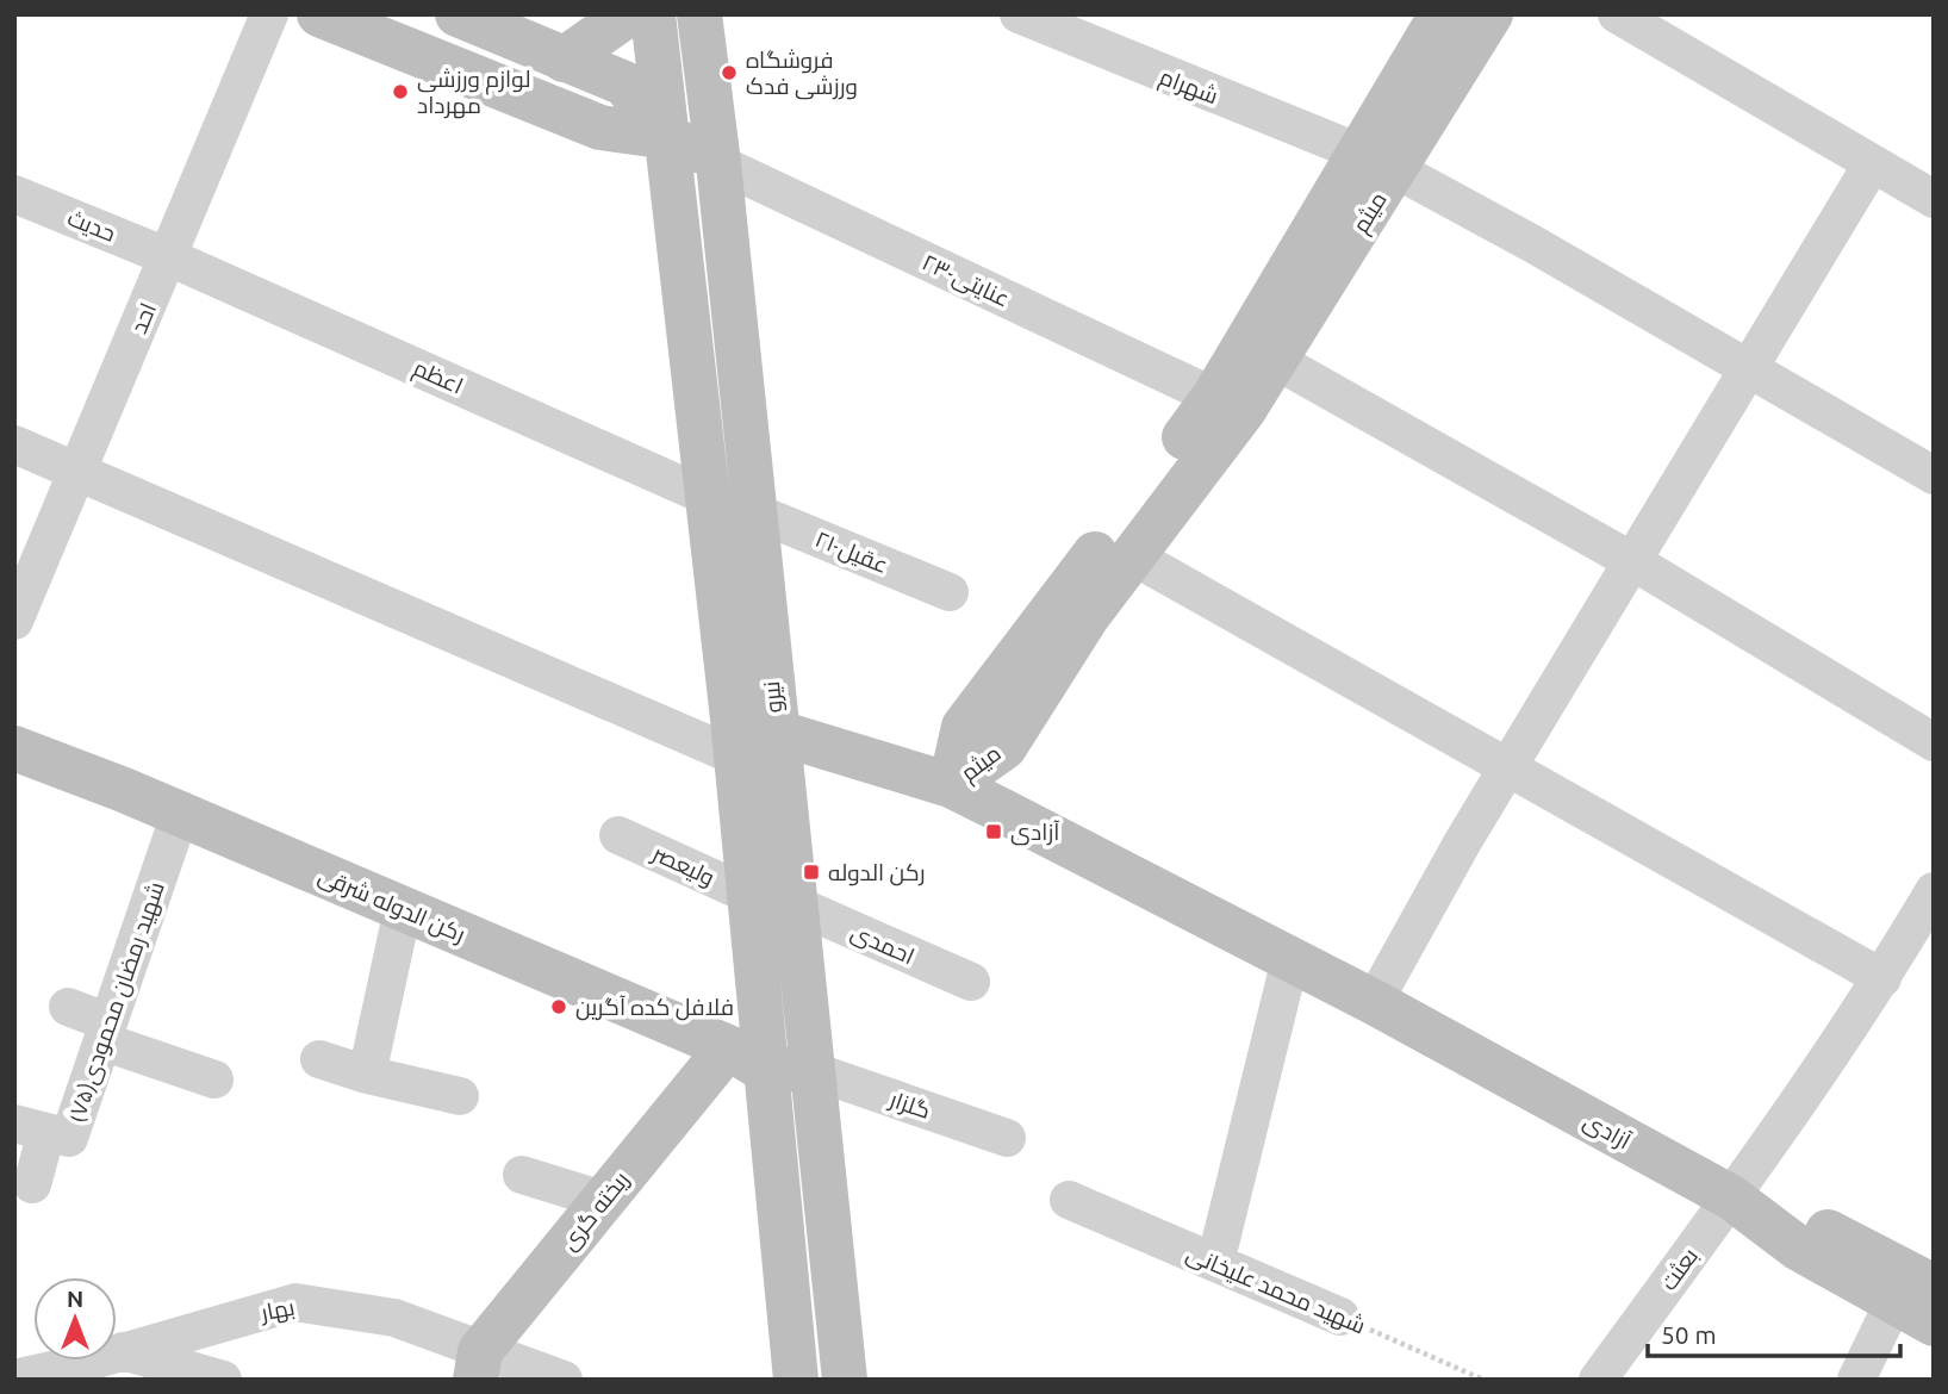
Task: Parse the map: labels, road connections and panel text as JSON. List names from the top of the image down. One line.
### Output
{"streets":{"main road":["میثم","نیرو","رکن الدوله شرقی","آزادی","ریخته گری"],"street":["شهرام","حدیث","۲۳-عنایتی","احد","اعظم","۲۱-عقیل","ولیعصر","احمدی","شهید رمضان محمودی(۷۵)","گلزار","بعثت","شهید محمد علیخانی","بهار"]},"crossings":[["شهرام","میثم"],["میثم","۲۳-عنایتی"],["میثم","آزادی"],["حدیث","احد"],["حدیث","اعظم"],["۲۳-عنایتی","نیرو"],["احد","اعظم"],["اعظم","نیرو"],["۲۱-عقیل","نیرو"],["نیرو","ولیعصر"],["نیرو","رکن الدوله شرقی"],["نیرو","احمدی"],["نیرو","گلزار"],["نیرو","آزادی"],["نیرو","ریخته گری"],["رکن الدوله شرقی","شهید رمضان محمودی(۷۵)"],["رکن الدوله شرقی","ریخته گری"],["آزادی","بعثت"],["ریخته گری","بهار"]],"places":{"other":["فروشگاه ورزشی فدک","لوازم ورزشی مهرداد","فلافل کده آگرین"],"transit":["آزادی","رکن الدوله"]},"scale_bar":"50 m","north":"top"}
